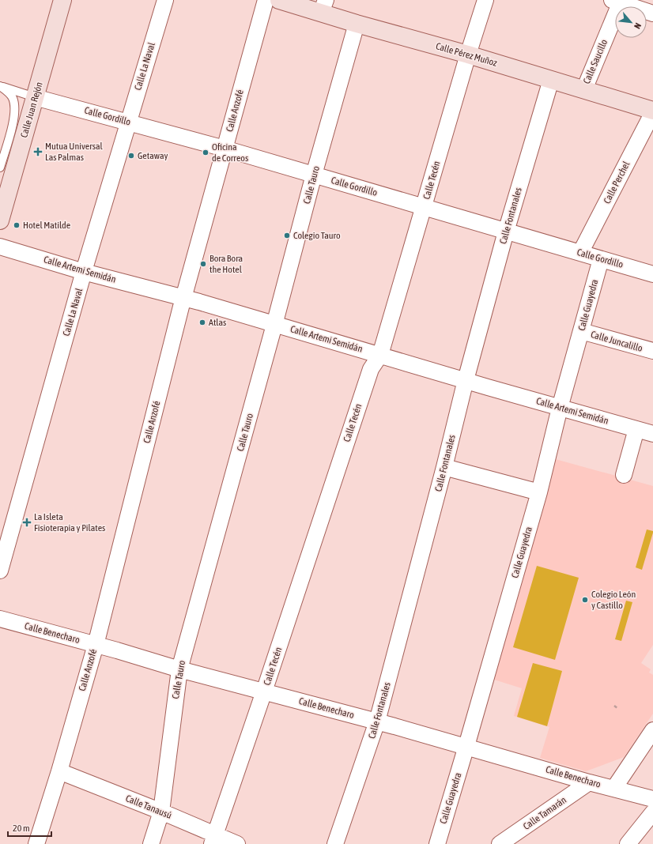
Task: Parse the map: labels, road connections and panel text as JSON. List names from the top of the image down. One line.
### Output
{"streets":{"street":["Calle Pérez Muñoz","Calle Saucillo","Calle La Naval","Calle Juan Rejón","Calle Anzofé","Calle Gordillo","Calle Tecén","Calle Perchel","Calle Tauro","Calle Fontanales","Calle Artemi Semidán","Calle Guayedra","Calle Juncalillo","Calle Benecharo","Calle Tanausú","Calle Tamarán"]},"crossings":[["Calle Pérez Muñoz","Calle Saucillo"],["Calle Pérez Muñoz","Calle Tecén"],["Calle Pérez Muñoz","Calle Perchel"],["Calle Pérez Muñoz","Calle Tauro"],["Calle Pérez Muñoz","Calle Fontanales"],["Calle La Naval","Calle Gordillo"],["Calle La Naval","Calle Artemi Semidán"],["Calle Juan Rejón","Calle Gordillo"],["Calle Anzofé","Calle Gordillo"],["Calle Anzofé","Calle Artemi Semidán"],["Calle Anzofé","Calle Benecharo"],["Calle Anzofé","Calle Tanausú"],["Calle Gordillo","Calle Tecén"],["Calle Gordillo","Calle Perchel"],["Calle Gordillo","Calle Tauro"],["Calle Gordillo","Calle Fontanales"],["Calle Gordillo","Calle Guayedra"],["Calle Tecén","Calle Artemi Semidán"],["Calle Tecén","Calle Benecharo"],["Calle Tecén","Calle Tanausú"],["Calle Tauro","Calle Artemi Semidán"],["Calle Tauro","Calle Benecharo"],["Calle Tauro","Calle Tanausú"],["Calle Fontanales","Calle Artemi Semidán"],["Calle Fontanales","Calle Benecharo"],["Calle Artemi Semidán","Calle Guayedra"],["Calle Guayedra","Calle Juncalillo"],["Calle Guayedra","Calle Benecharo"],["Calle Benecharo","Calle Tamarán"]],"places":{"health":["Mutua Universal Las Palmas","La Isleta Fisioterapia y Pilates"],"other":["Oficina de Correos","Getaway","Hotel Matilde","Colegio Tauro","Bora Bora the Hotel","Atlas","Colegio León y Castillo"]},"scale_bar":"20 m","north":"bottom right"}
